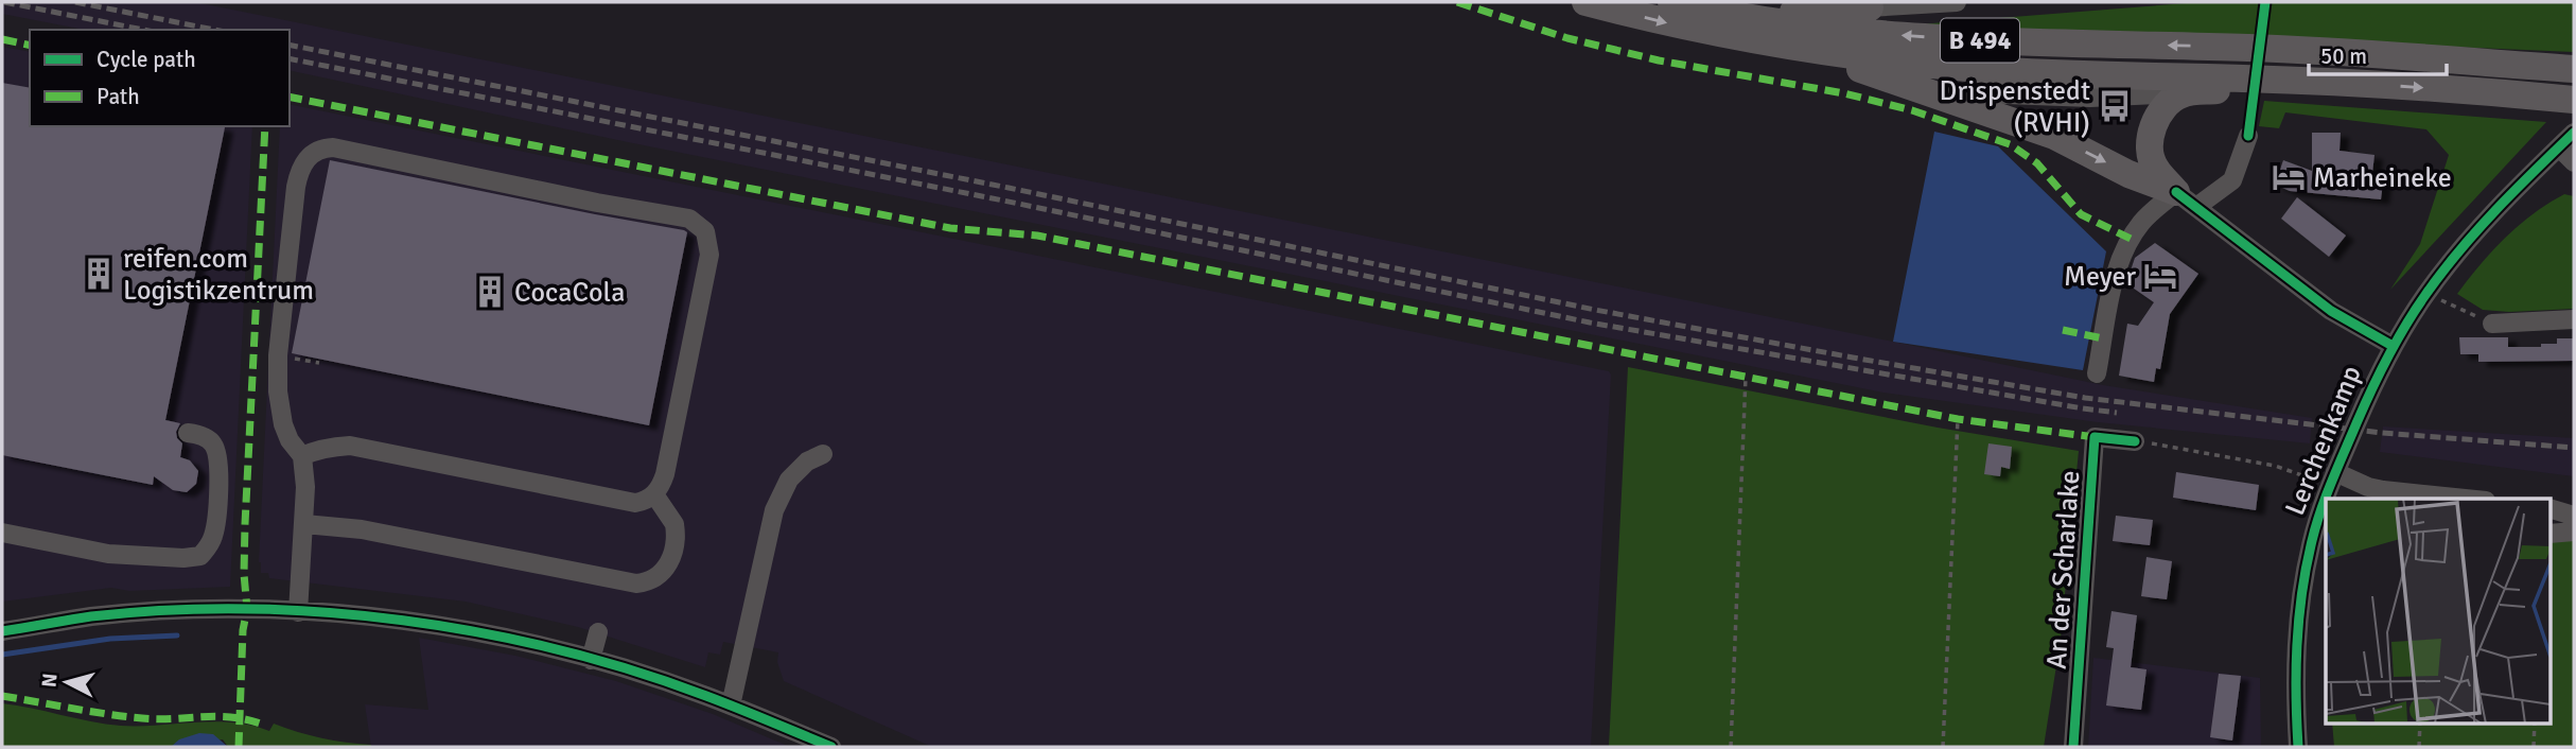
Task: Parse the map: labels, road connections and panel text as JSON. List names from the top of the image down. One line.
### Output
{"streets":{"highway":["B 494"],"street":["Lerchenkamp","An der Scharlake"]},"places":{"bus stop":["Drispenstedt (RVHI)"],"hotel":["Marheineke","Meyer"],"building":["reifen.com Logistikzentrum","CocaCola"]},"legend":["Cycle path","Path"],"scale_bar":"50 m","north":"left"}
